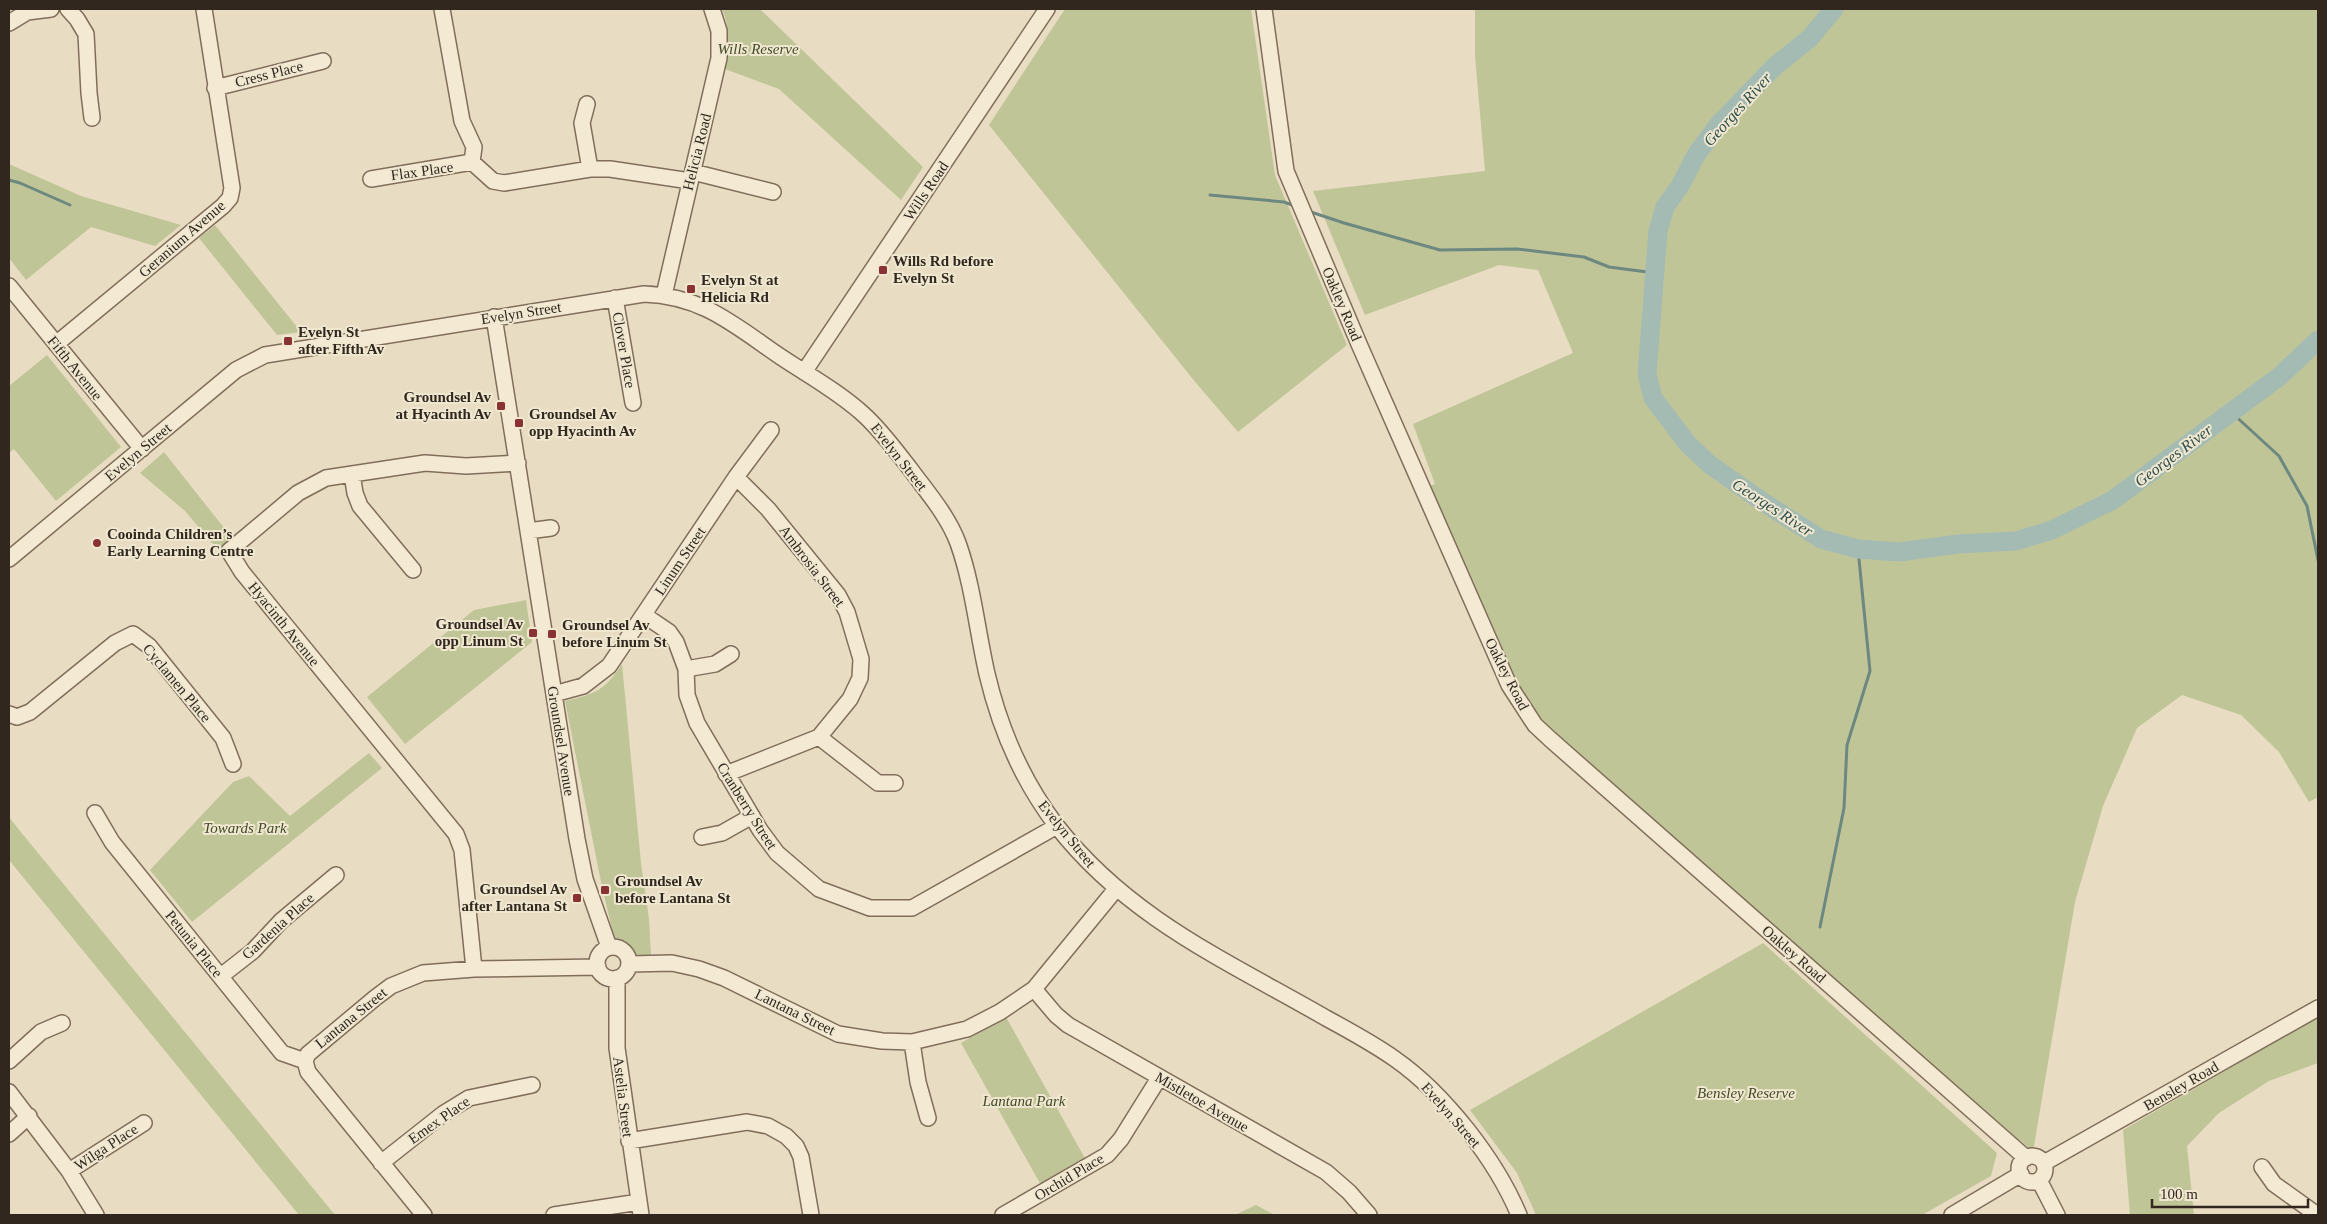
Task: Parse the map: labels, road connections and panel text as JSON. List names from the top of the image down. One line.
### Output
{"streets":{"street":["Cress Place","Helicia Road","Flax Place","Wills Road","Geranium Avenue","Oakley Road","Evelyn Street","Clover Place","Fifth Avenue","Linum Street","Ambrosia Street","Hyacinth Avenue","Cyclamen Place","Groundsel Avenue","Cranberry Street","Gardenia Place","Petunia Place","Lantana Street","Bensley Road","Astelia Street","Mistletoe Avenue","Emex Place","Wilga Place","Orchid Place"]},"crossings":[["Cress Place","Geranium Avenue"],["Helicia Road","Evelyn Street"],["Wills Road","Evelyn Street"],["Geranium Avenue","Fifth Avenue"],["Oakley Road","Bensley Road"],["Evelyn Street","Clover Place"],["Evelyn Street","Fifth Avenue"],["Evelyn Street","Groundsel Avenue"],["Evelyn Street","Cranberry Street"],["Evelyn Street","Lantana Street"],["Linum Street","Ambrosia Street"],["Linum Street","Groundsel Avenue"],["Linum Street","Cranberry Street"],["Ambrosia Street","Cranberry Street"],["Hyacinth Avenue","Groundsel Avenue"],["Hyacinth Avenue","Lantana Street"],["Groundsel Avenue","Lantana Street"],["Groundsel Avenue","Astelia Street"],["Gardenia Place","Petunia Place"],["Petunia Place","Lantana Street"],["Lantana Street","Astelia Street"],["Lantana Street","Mistletoe Avenue"],["Lantana Street","Emex Place"],["Mistletoe Avenue","Orchid Place"]],"water":["Georges River"],"parks":["Wills Reserve","Towards Park","Bensley Reserve","Lantana Park"],"places":{"transit":["Wills Rd before Evelyn St","Evelyn St at Helicia Rd","Evelyn St after Fifth Av","Groundsel Av at Hyacinth Av","Groundsel Av opp Hyacinth Av","Groundsel Av opp Linum St","Groundsel Av before Linum St","Groundsel Av before Lantana St","Groundsel Av after Lantana St"],"other":["Cooinda Children’s Early Learning Centre"]},"scale_bar":"100 m"}
